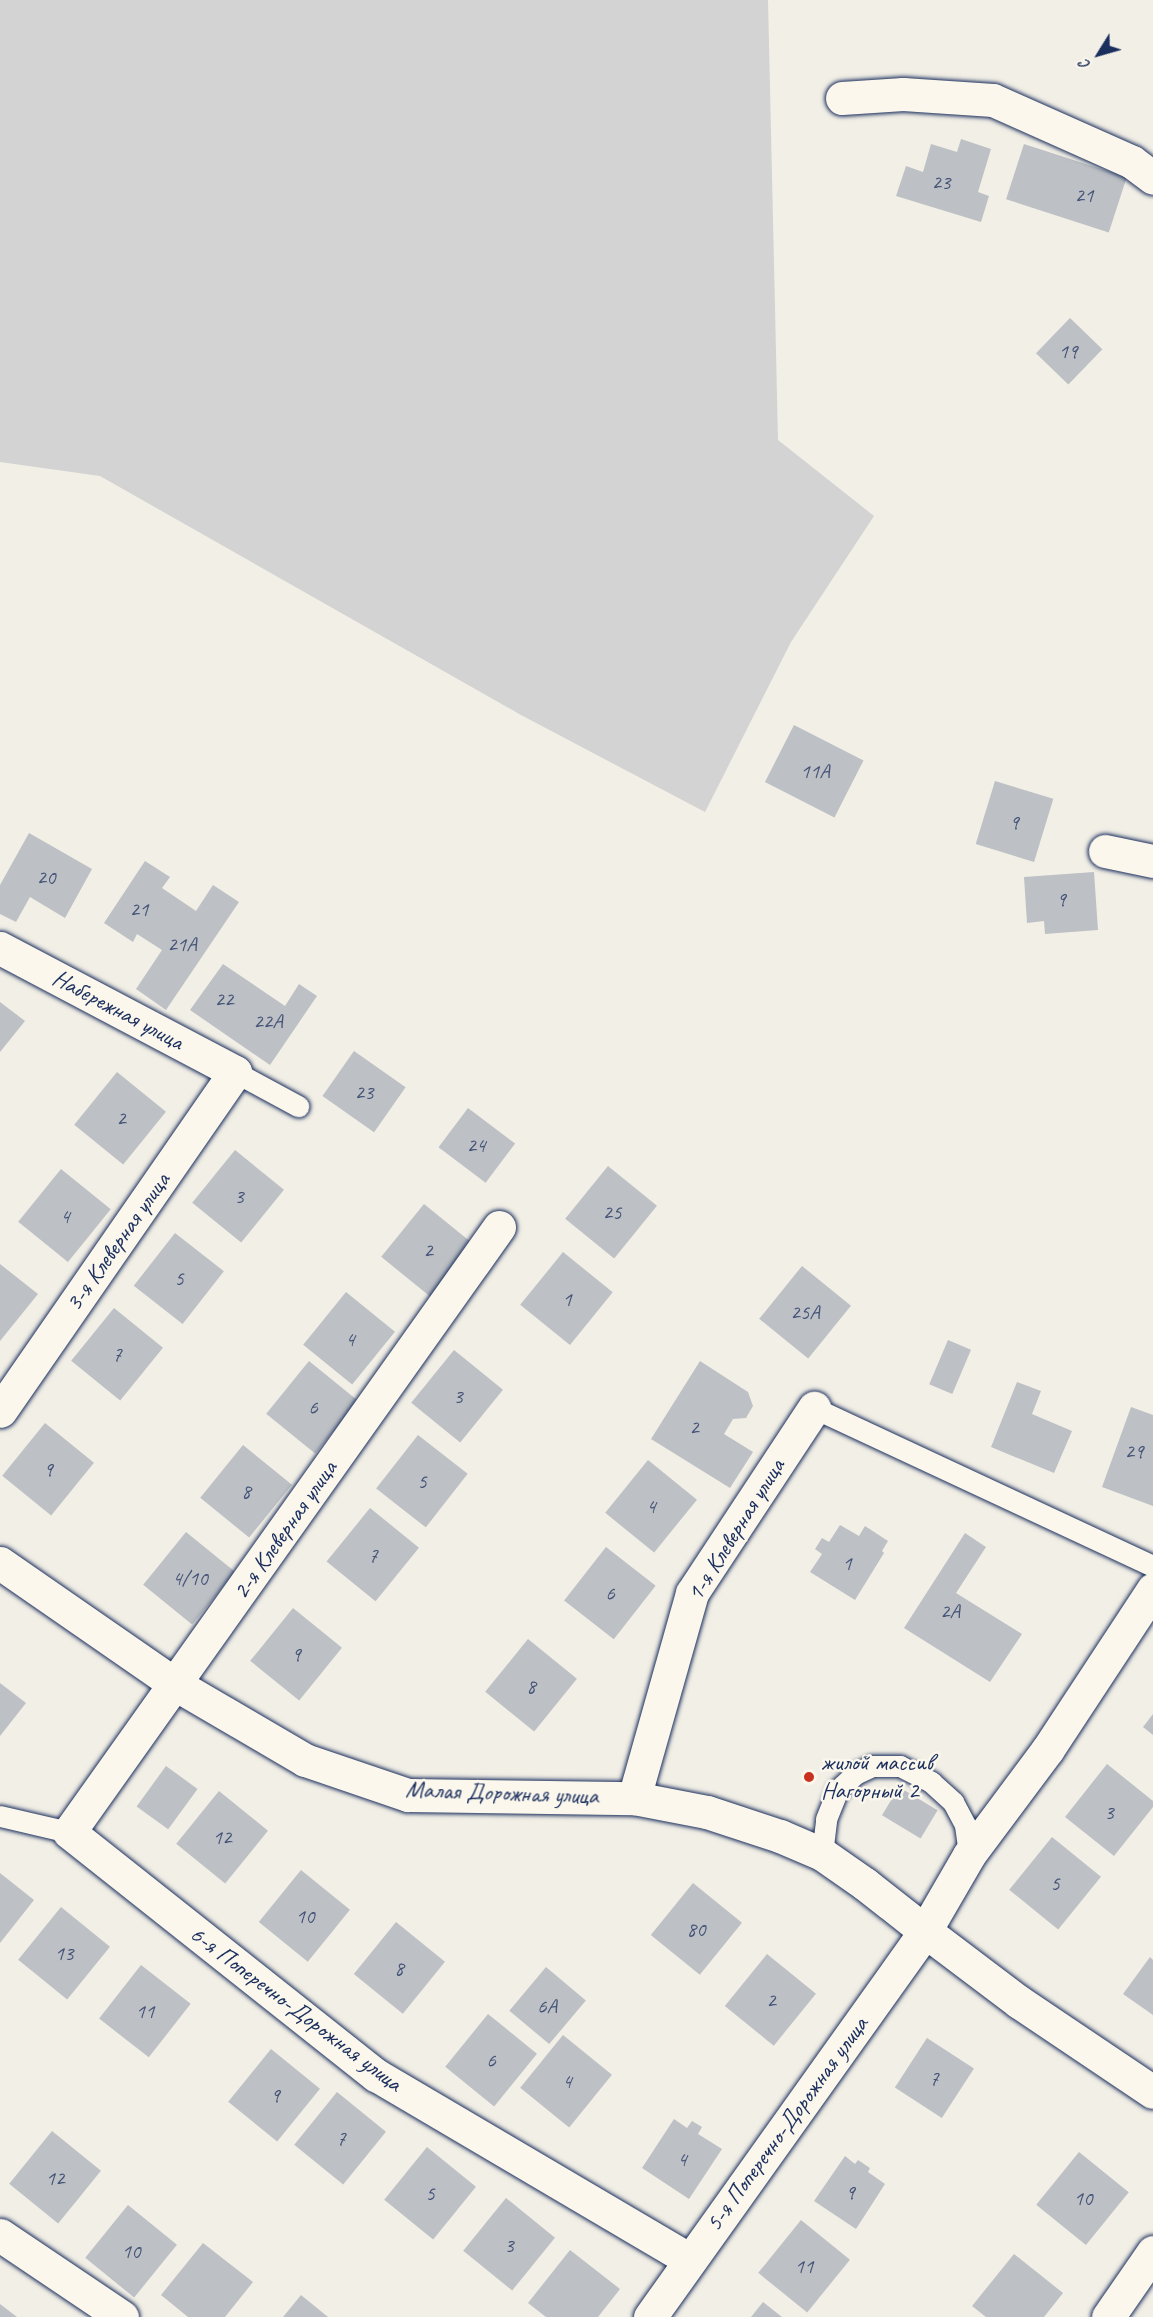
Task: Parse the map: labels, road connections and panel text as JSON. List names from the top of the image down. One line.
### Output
{"streets":{"street":["Набережная улица","3-я Клеверная улица","2-я Клеверная улица","1-я Клеверная улица","Малая Дорожная улица","6-я Поперечно-Дорожная улица","5-я Поперечно-Дорожная улица"]},"crossings":[["Набережная улица","3-я Клеверная улица"],["2-я Клеверная улица","Малая Дорожная улица"],["2-я Клеверная улица","6-я Поперечно-Дорожная улица"],["1-я Клеверная улица","Малая Дорожная улица"],["Малая Дорожная улица","5-я Поперечно-Дорожная улица"],["6-я Поперечно-Дорожная улица","5-я Поперечно-Дорожная улица"]],"places":["жилой массив Нагорный 2"],"house_numbers":["23","21","19","11А","9","20","9","21","21А","22","22А","23","2","24","3","25","4","2","5","1","25А","4","7","3","6","2","29","9","5","8","4","7","1","4/10","6","2А","9","8","3","12","5","10","80","13","8","2","6А","11","6","7","4","9","7","4","12","9","5","10","3","10","11"],"north":"bottom left"}
